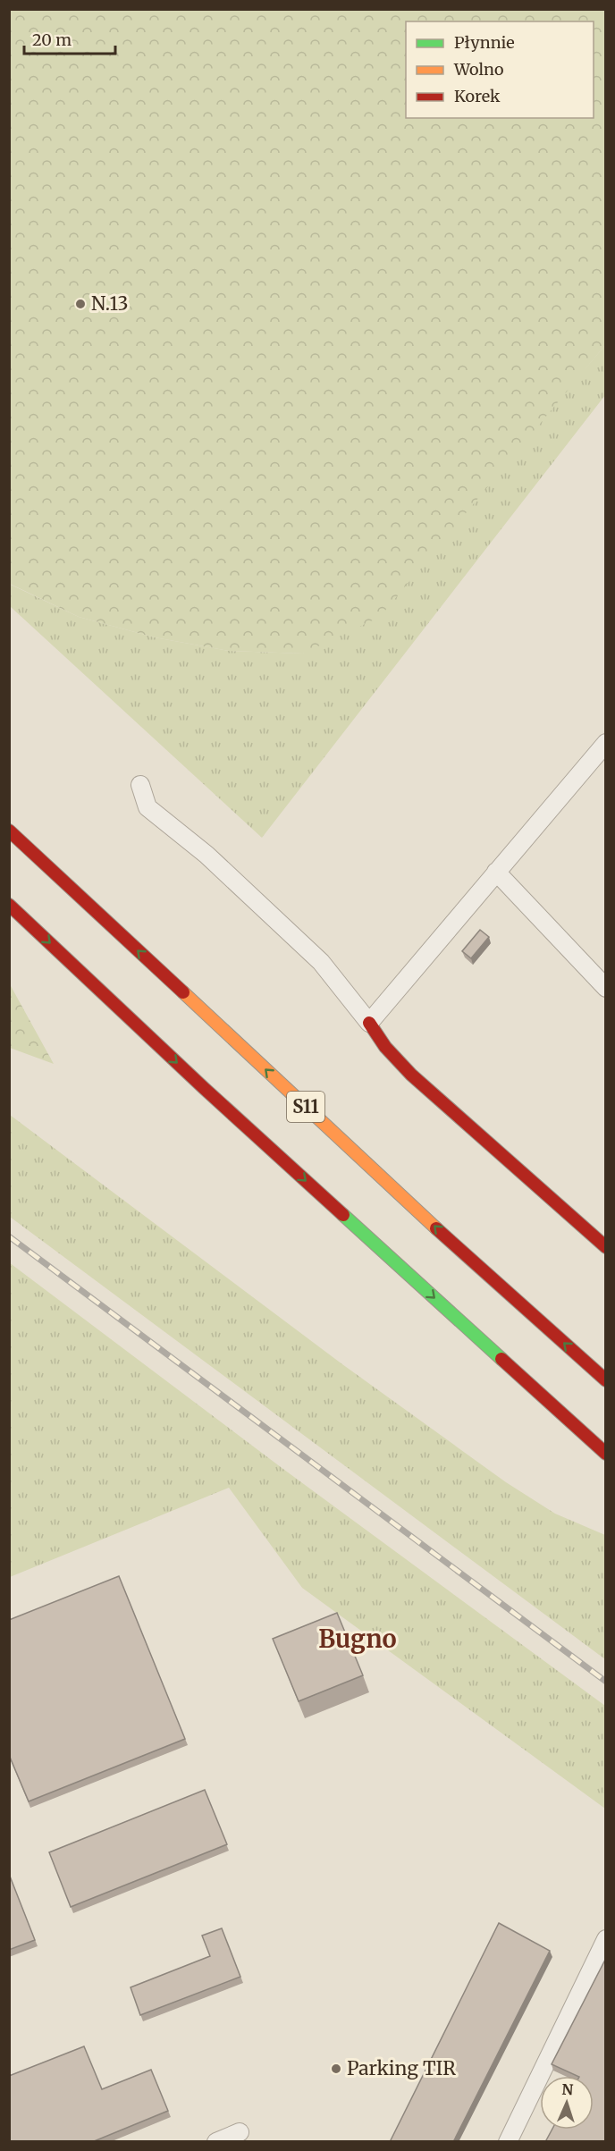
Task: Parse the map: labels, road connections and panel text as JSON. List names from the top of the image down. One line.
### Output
{"streets":{"main road":["S11"]},"districts":["Bugno"],"places":["N.13","Parking TIR"],"legend":["Płynnie","Wolno","Korek"],"scale_bar":"20 m","north":"top"}
